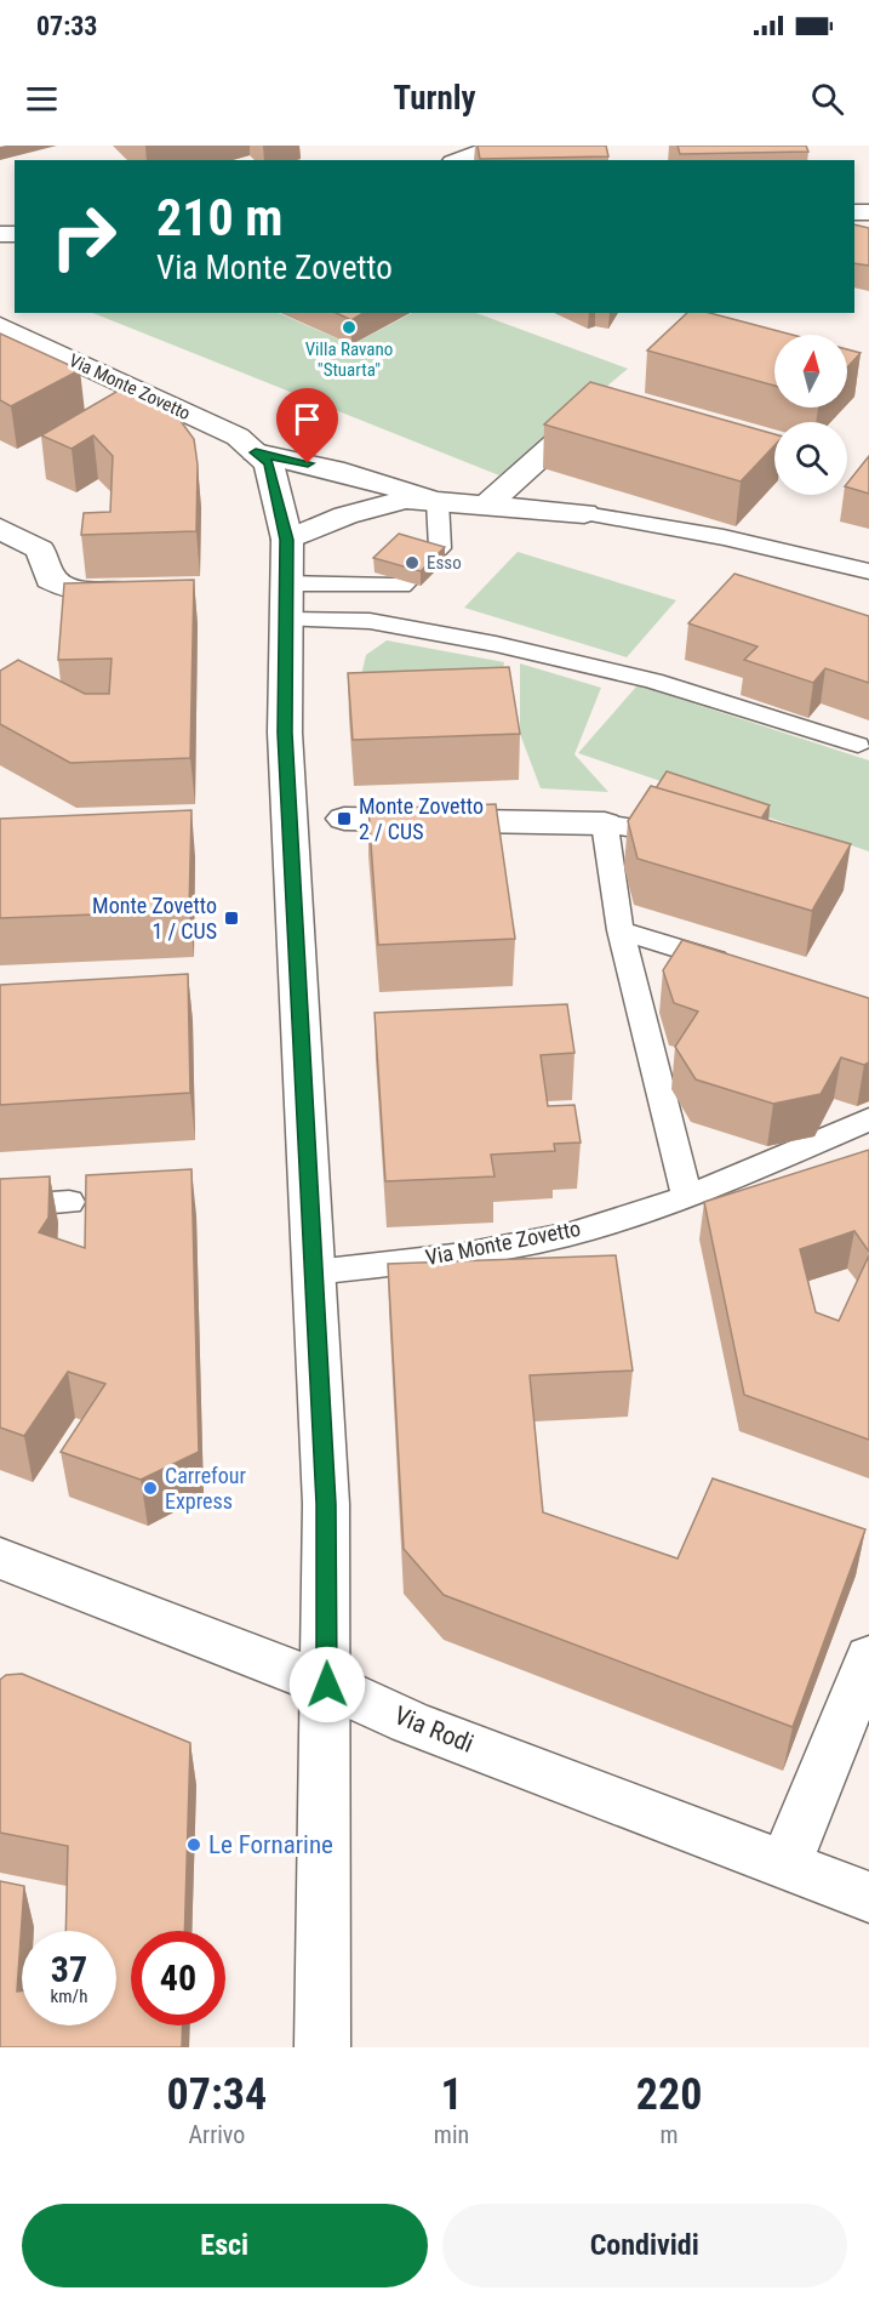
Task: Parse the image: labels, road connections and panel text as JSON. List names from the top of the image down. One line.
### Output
{"streets":{"street":["Via Monte Zovetto","Via Rodi"]},"crossings":[["Via Monte Zovetto","Via Rodi"]],"places":{"other":["Villa Ravano \"Stuarta\"","Esso","Carrefour Express","Le Fornarine"],"transit":["Monte Zovetto 2 / CUS","Monte Zovetto 1 / CUS"]},"north":"top","page":{"status":"07:33","header":"Turnly","turn":["210 m","Via Monte Zovetto"],"speed":"37 km/h","limit":"40","eta":["07:34","Arrivo","1","min","220","m"],"buttons":["Esci","Condividi"]}}
